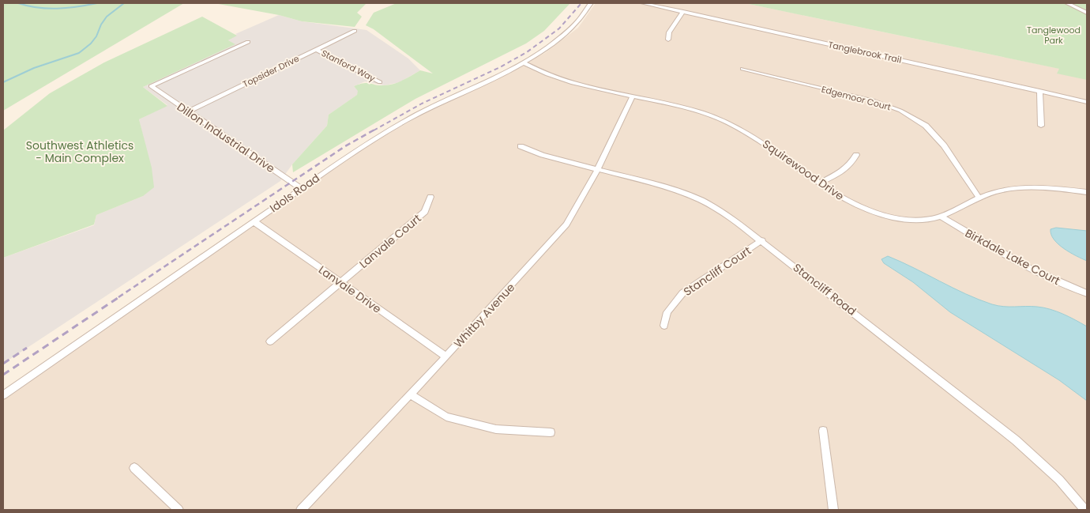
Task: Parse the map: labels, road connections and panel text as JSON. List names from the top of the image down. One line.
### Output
{"streets":{"street":["Tanglebrook Trail","Stanford Way","Topsider Drive","Edgemoor Court","Dillon Industrial Drive","Squirewood Drive","Idols Road","Lanvale Court","Birkdale Lake Court","Stancliff Court","Lanvale Drive","Stancliff Road","Whitby Avenue"]},"crossings":[["Stanford Way","Topsider Drive"],["Topsider Drive","Dillon Industrial Drive"],["Edgemoor Court","Squirewood Drive"],["Dillon Industrial Drive","Idols Road"],["Squirewood Drive","Idols Road"],["Squirewood Drive","Birkdale Lake Court"],["Squirewood Drive","Whitby Avenue"],["Idols Road","Lanvale Drive"],["Lanvale Court","Lanvale Drive"],["Stancliff Court","Stancliff Road"],["Lanvale Drive","Whitby Avenue"],["Stancliff Road","Whitby Avenue"]],"parks":["Tanglewood Park","Southwest Athletics - Main Complex"]}
